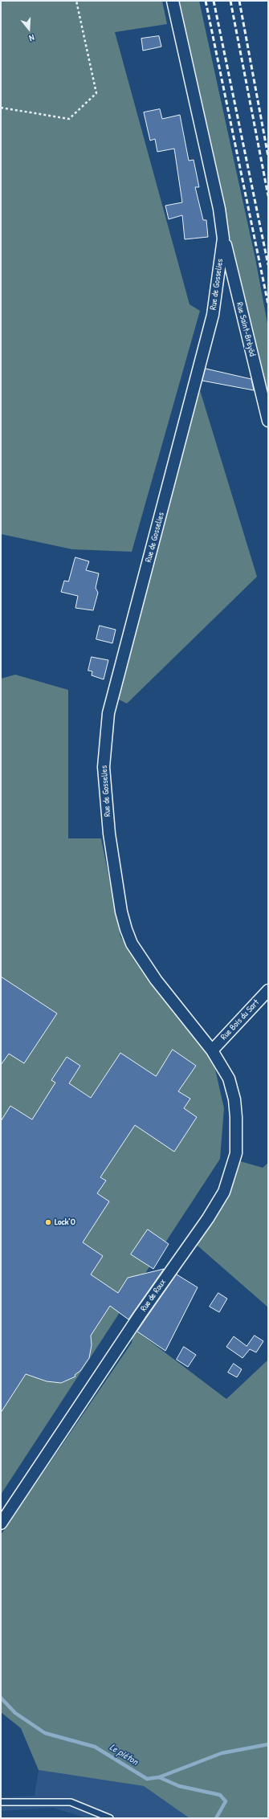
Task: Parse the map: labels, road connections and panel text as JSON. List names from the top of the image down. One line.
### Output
{"streets":{"street":["Rue de Gosselies","Rue Saint-Brèyôd","Rue Bois du Sart","Rue de Roux"]},"crossings":[["Rue de Gosselies","Rue Saint-Brèyôd"],["Rue de Gosselies","Rue Bois du Sart"],["Rue de Gosselies","Rue de Roux"],["Rue Bois du Sart","Rue de Roux"]],"water":["Le piéton"],"places":["Lock’O"],"north":"bottom"}
